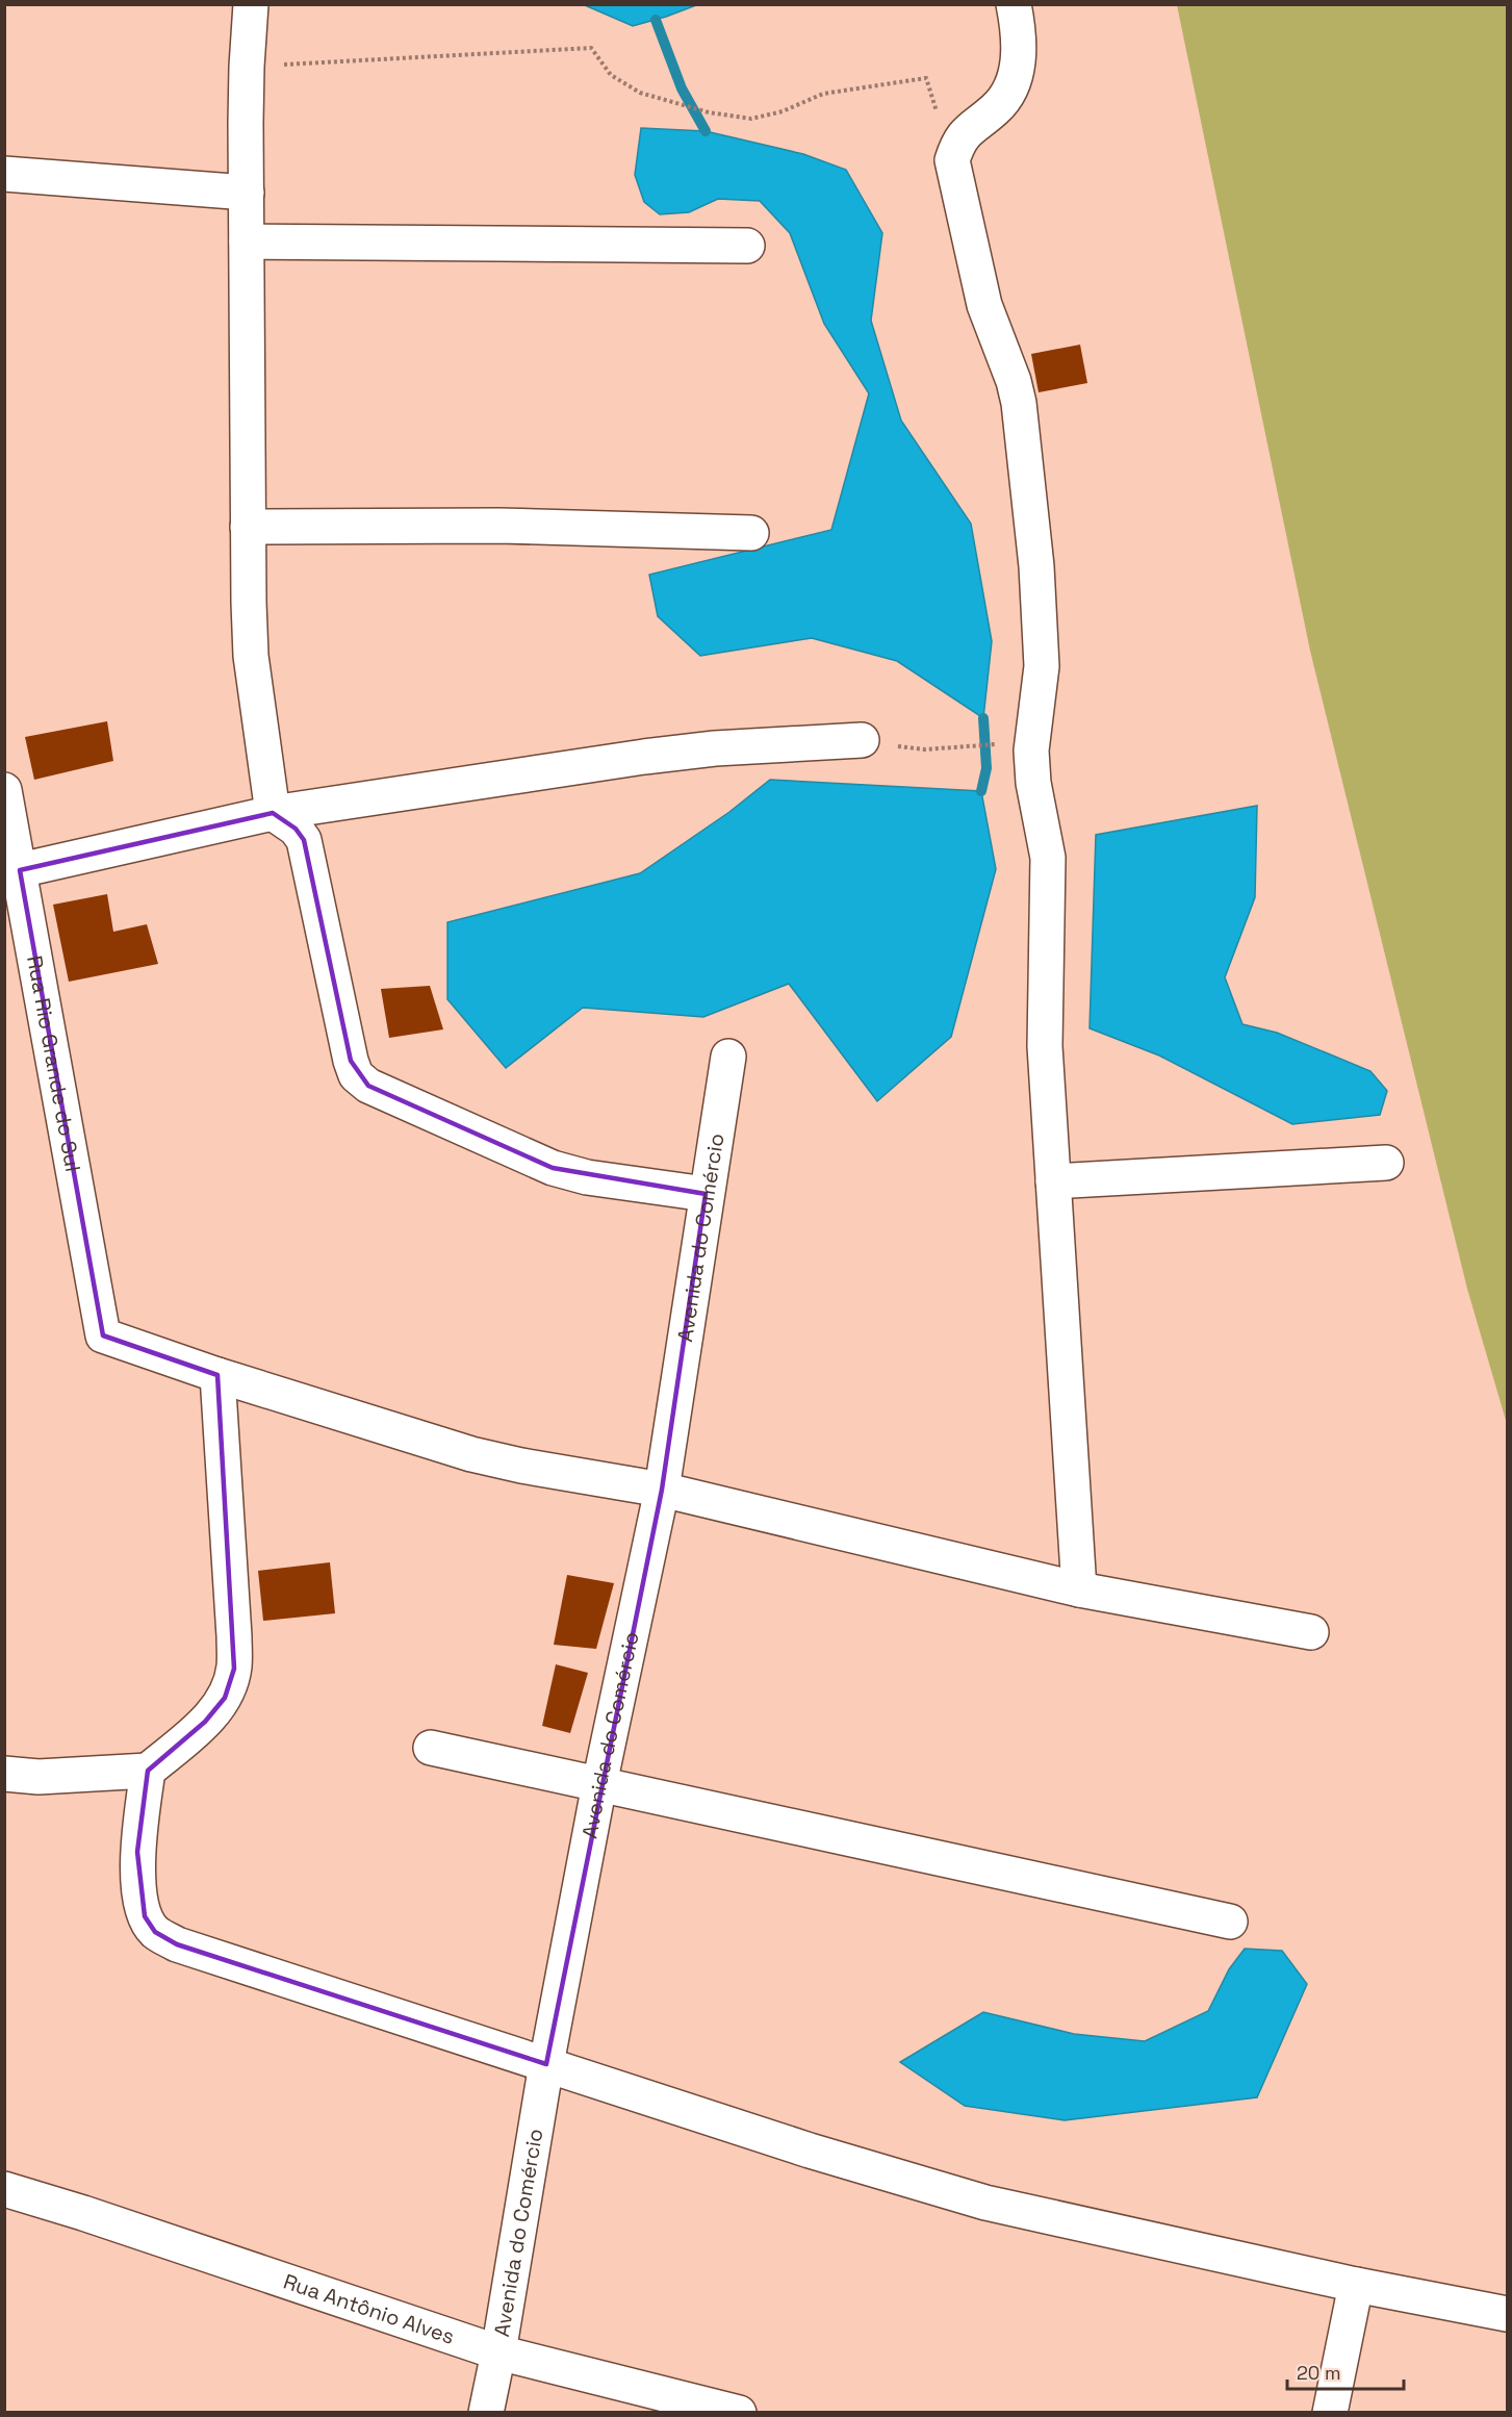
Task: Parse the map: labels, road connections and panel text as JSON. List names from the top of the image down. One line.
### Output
{"streets":{"street":["Rua Rio Grande do Sul","Avenida do Comércio","Rua Antônio Alves"]},"crossings":[["Avenida do Comércio","Rua Antônio Alves"]],"scale_bar":"20 m"}
